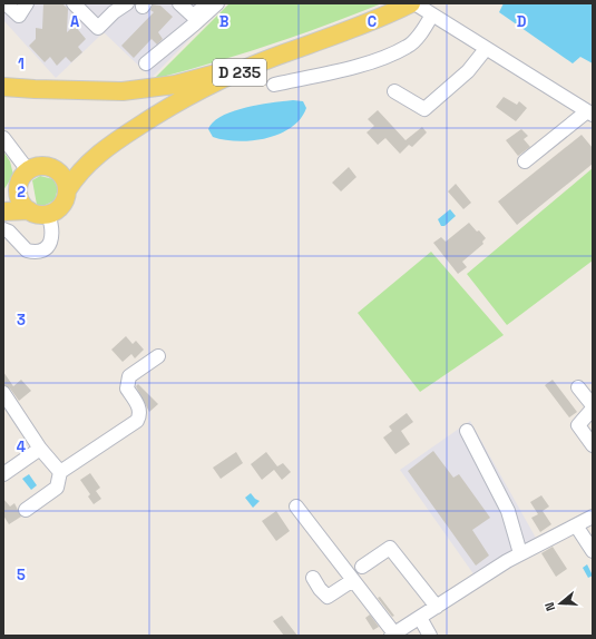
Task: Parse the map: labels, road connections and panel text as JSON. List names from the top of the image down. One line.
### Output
{"streets":{"main road":["D 235"]},"north":"left","grid":{"columns":["A","B","C","D"],"rows":["1","2","3","4","5"]}}
